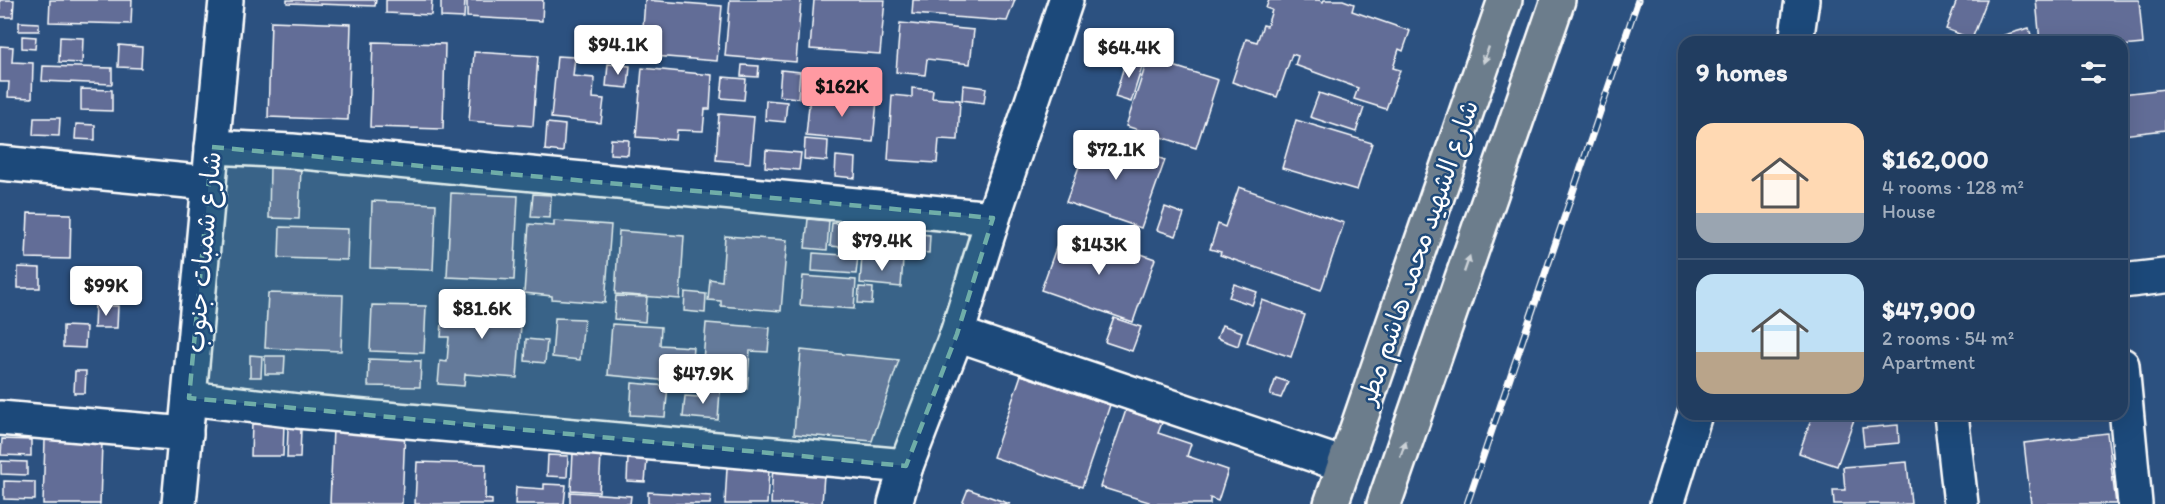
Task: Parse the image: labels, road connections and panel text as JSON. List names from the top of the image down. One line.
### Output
{"streets":{"main road":["شارع الشهيد محمد هاشم مطر"],"street":["شارع شمبات جنوب"]},"page":{"price":["$94.1K","$64.4K","$162K","$72.1K","$79.4K","$143K","$99K","$81.6K","$47.9K"],"heading":"9 homes","list":[{"name":"$162,000","note":"4 rooms · 128 m² · House"},{"name":"$47,900","note":"2 rooms · 54 m² · Apartment"}]}}
